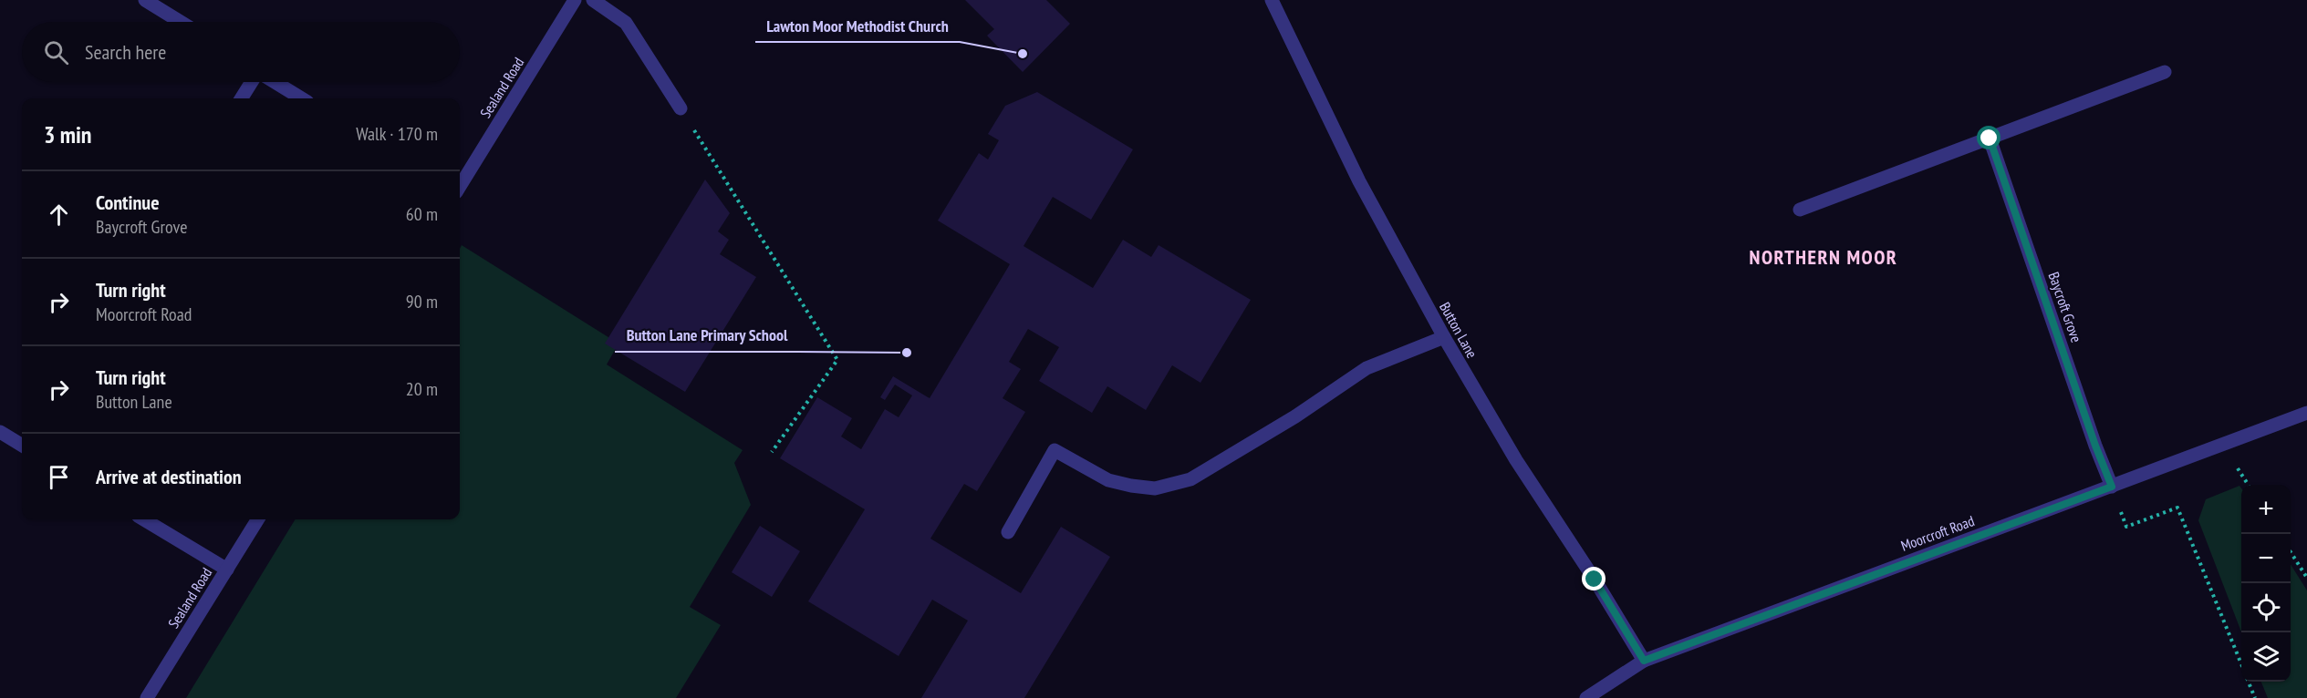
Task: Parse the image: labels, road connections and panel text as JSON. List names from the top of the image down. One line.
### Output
{"streets":{"street":["Sealand Road","Baycroft Grove","Button Lane","Moorcroft Road"]},"crossings":[["Baycroft Grove","Moorcroft Road"],["Button Lane","Moorcroft Road"]],"districts":["NORTHERN MOOR"],"places":["Lawton Moor Methodist Church","Button Lane Primary School"],"page":{"search":"Search here","heading":["3 min","Walk · 170 m"],"list":[["Continue","Baycroft Grove","60 m"],["Turn right","Moorcroft Road","90 m"],["Turn right","Button Lane","20 m"],"Arrive at destination"],"map_buttons":["+","−"]}}
